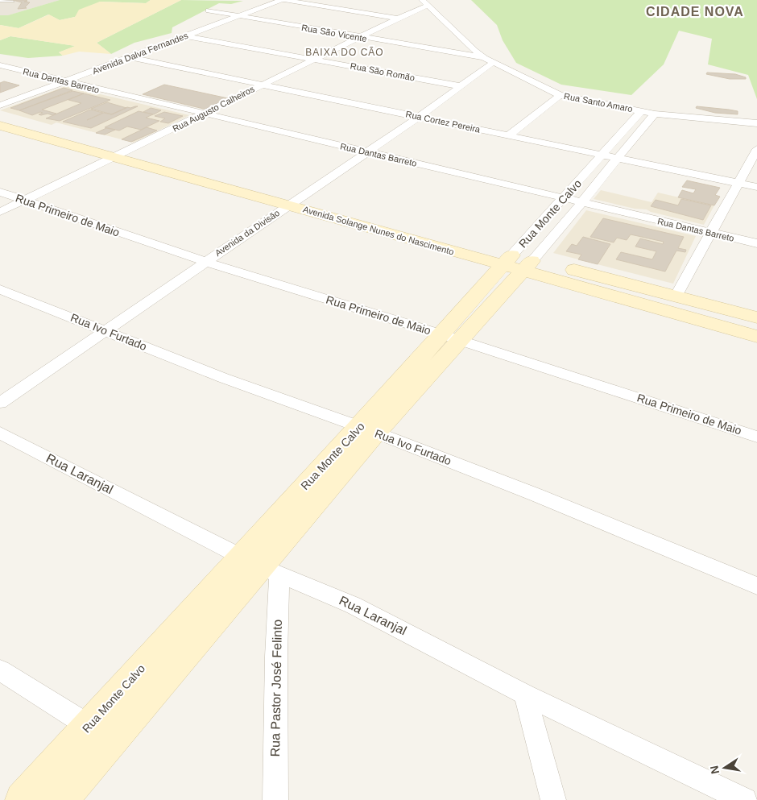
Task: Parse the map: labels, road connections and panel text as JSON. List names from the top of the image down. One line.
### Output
{"streets":{"main road":["Rua Monte Calvo","Avenida Solange Nunes do Nascimento"],"street":["Rua São Vicente","Avenida Dalva Fernandes","Rua São Romão","Rua Dantas Barreto","Rua Santo Amaro","Rua Augusto Calheiros","Rua Cortez Pereira","Rua Primeiro de Maio","Avenida da Divisão","Rua Ivo Furtado","Rua Laranjal","Rua Pastor José Felinto"]},"crossings":[["Rua São Vicente","Avenida Dalva Fernandes"],["Rua São Vicente","Rua Santo Amaro"],["Rua São Vicente","Rua Augusto Calheiros"],["Avenida Dalva Fernandes","Rua São Romão"],["Avenida Dalva Fernandes","Rua Dantas Barreto"],["Avenida Dalva Fernandes","Rua Cortez Pereira"],["Rua São Romão","Rua Augusto Calheiros"],["Rua São Romão","Avenida da Divisão"],["Rua Dantas Barreto","Rua Augusto Calheiros"],["Rua Dantas Barreto","Rua Monte Calvo"],["Rua Dantas Barreto","Avenida da Divisão"],["Rua Santo Amaro","Rua Augusto Calheiros"],["Rua Santo Amaro","Rua Monte Calvo"],["Rua Santo Amaro","Avenida da Divisão"],["Rua Augusto Calheiros","Rua Cortez Pereira"],["Rua Augusto Calheiros","Rua Primeiro de Maio"],["Rua Augusto Calheiros","Avenida Solange Nunes do Nascimento"],["Rua Cortez Pereira","Rua Monte Calvo"],["Rua Cortez Pereira","Avenida da Divisão"],["Rua Monte Calvo","Rua Primeiro de Maio"],["Rua Monte Calvo","Avenida Solange Nunes do Nascimento"],["Rua Monte Calvo","Rua Ivo Furtado"],["Rua Monte Calvo","Rua Laranjal"],["Rua Monte Calvo","Rua Pastor José Felinto"],["Rua Primeiro de Maio","Avenida da Divisão"],["Avenida Solange Nunes do Nascimento","Avenida da Divisão"],["Avenida da Divisão","Rua Ivo Furtado"],["Rua Laranjal","Rua Pastor José Felinto"]],"districts":["CIDADE NOVA","BAIXA DO CÃO"],"north":"left"}
